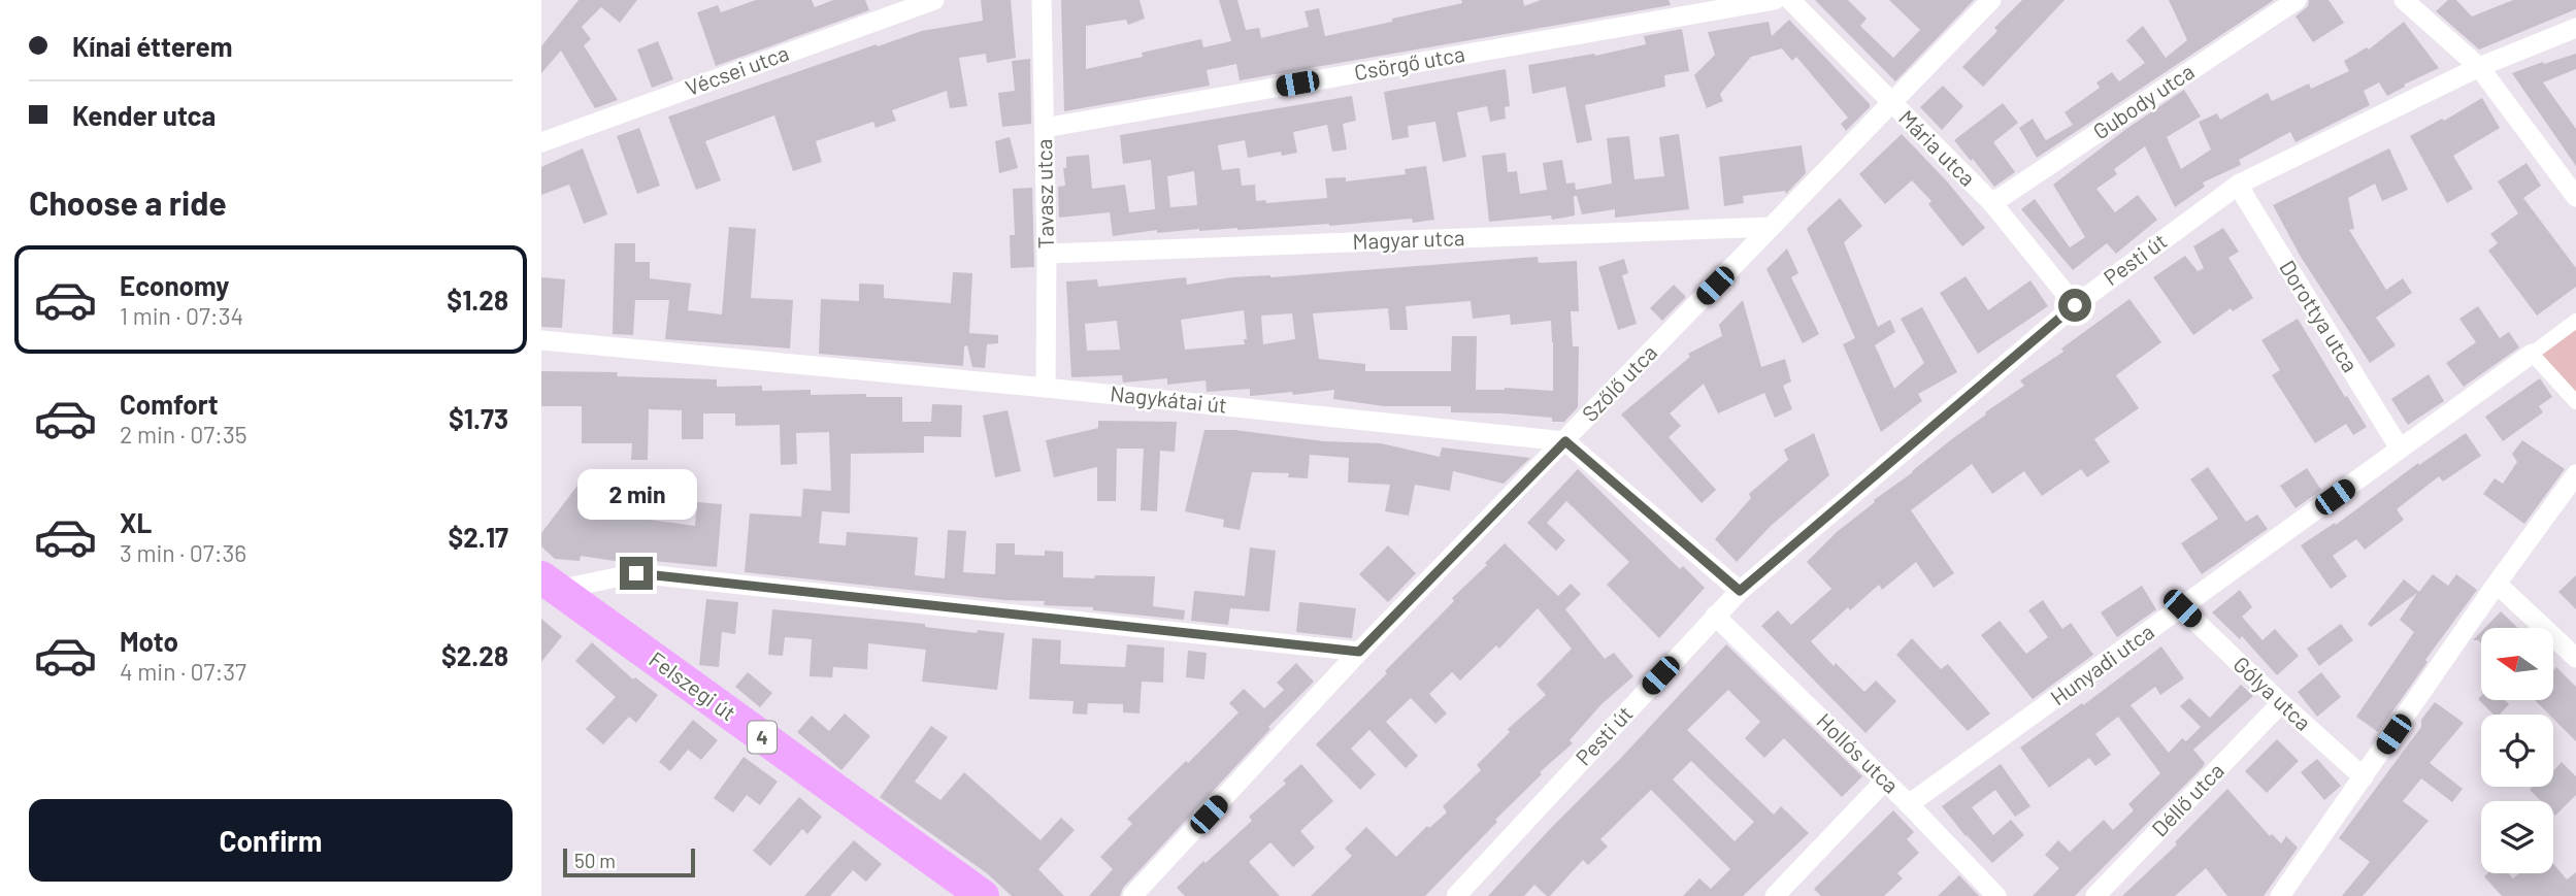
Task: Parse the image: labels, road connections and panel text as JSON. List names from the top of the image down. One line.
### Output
{"streets":{"main road":["Felszegi út","4"],"street":["Csörgő utca","Vécsei utca","Gubody utca","Mária utca","Tavasz utca","Magyar utca","Pesti út","Dorottya utca","Szőlő utca","Nagykátai út","Hunyadi utca","Gólya utca","Hollós utca","Déllő utca"]},"crossings":[["Csörgő utca","Tavasz utca"],["Gubody utca","Mária utca"],["Mária utca","Pesti út"],["Mária utca","Szőlő utca"],["Tavasz utca","Magyar utca"],["Tavasz utca","Nagykátai út"],["Magyar utca","Szőlő utca"],["Pesti út","Dorottya utca"],["Pesti út","Hollós utca"],["Dorottya utca","Hunyadi utca"],["Szőlő utca","Nagykátai út"],["Hunyadi utca","Gólya utca"],["Hunyadi utca","Hollós utca"],["Gólya utca","Déllő utca"]],"scale_bar":"50 m","north":"left","page":{"banner":["Kínai étterem","Kender utca"],"heading":"Choose a ride","list":[{"name":"Economy","note":"1 min · 07:34","value":"$1.28"},{"name":"Comfort","note":"2 min · 07:35","value":"$1.73"},{"name":"XL","note":"3 min · 07:36","value":"$2.17"},{"name":"Moto","note":"4 min · 07:37","value":"$2.28"}],"bubble":"2 min","buttons":"Confirm","scale":"50 m"}}
